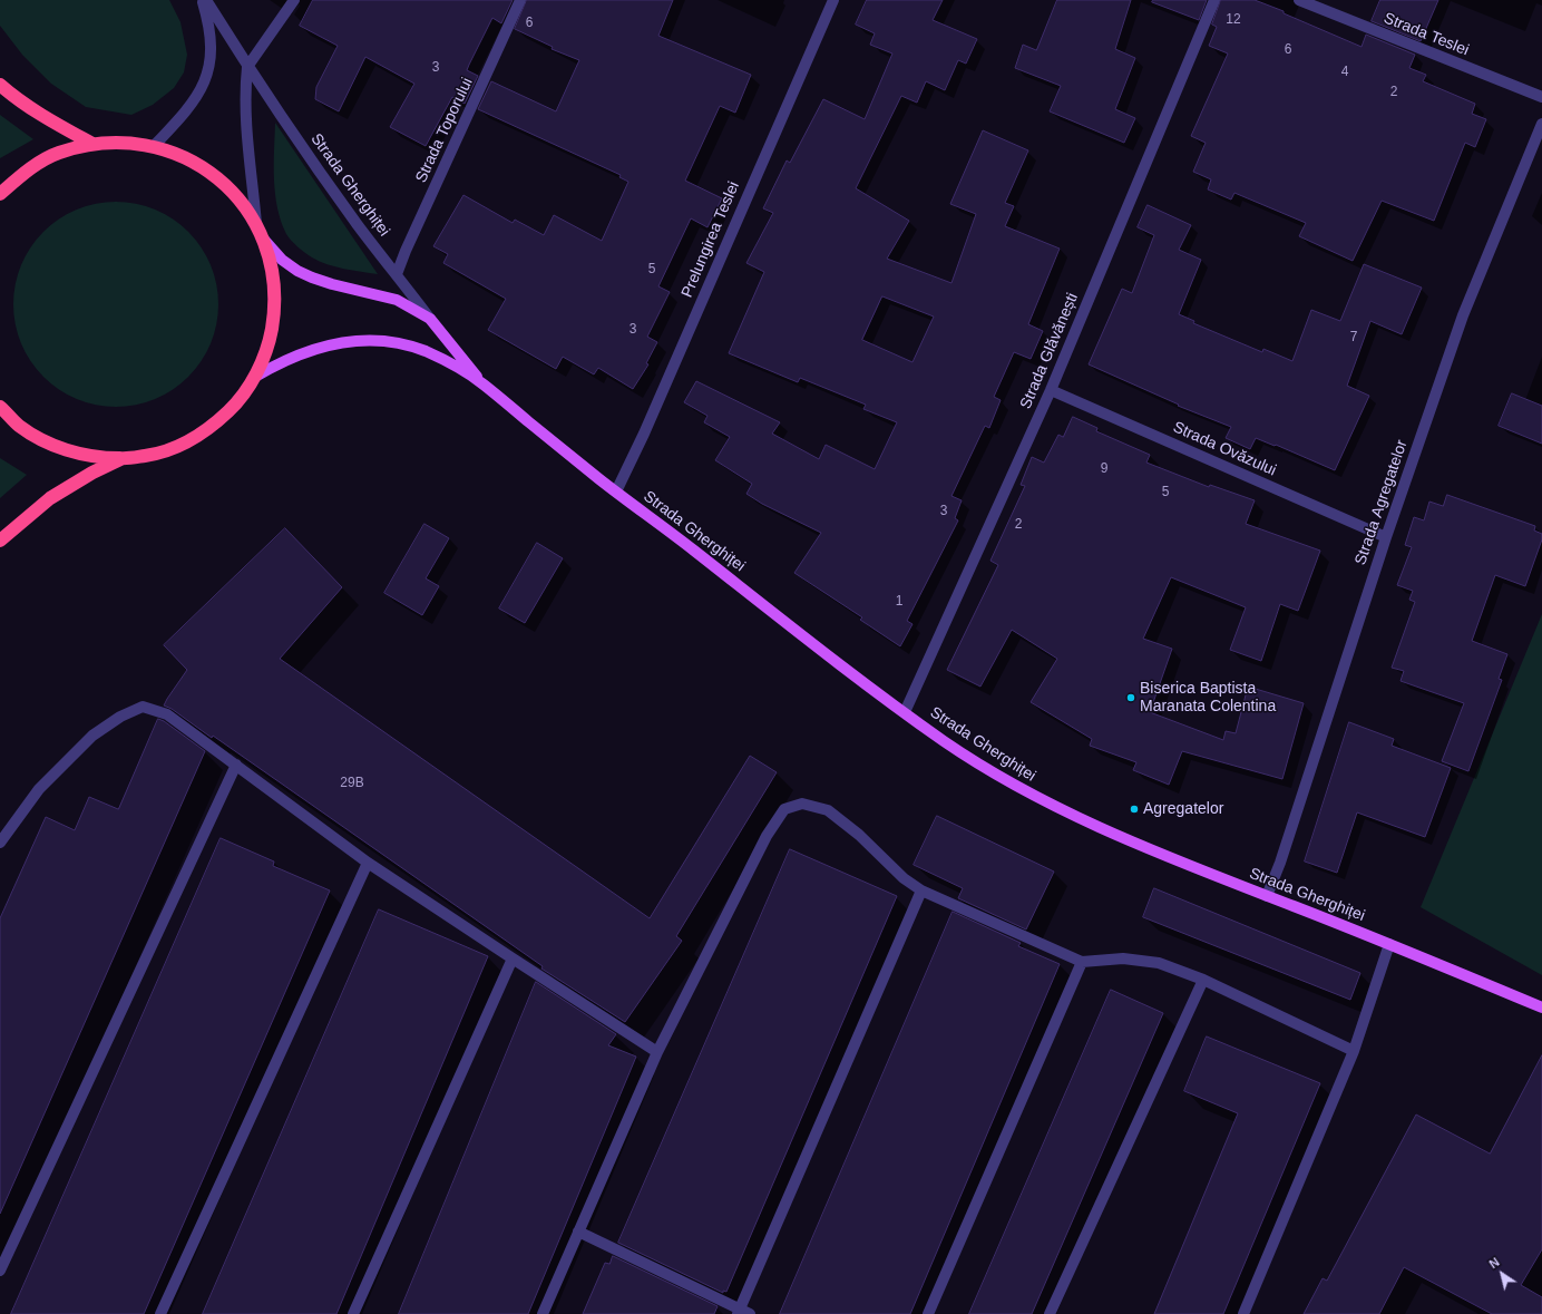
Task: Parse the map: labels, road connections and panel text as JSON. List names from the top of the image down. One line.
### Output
{"streets":{"main road":["Strada Gherghiței"],"street":["Strada Teslei","Strada Toporului","Prelungirea Teslei","Strada Glăvănești","Strada Ovăzului","Strada Agregatelor"]},"crossings":[["Strada Toporului","Strada Gherghiței"],["Strada Gherghiței","Prelungirea Teslei"],["Strada Gherghiței","Strada Glăvănești"],["Strada Gherghiței","Strada Agregatelor"],["Strada Glăvănești","Strada Ovăzului"],["Strada Ovăzului","Strada Agregatelor"]],"places":["Biserica Baptista Maranata Colentina","Agregatelor"],"house_numbers":["12","6","6","3","4","2","5","3","7","9","5","3","2","1","29B"],"north":"top left"}
